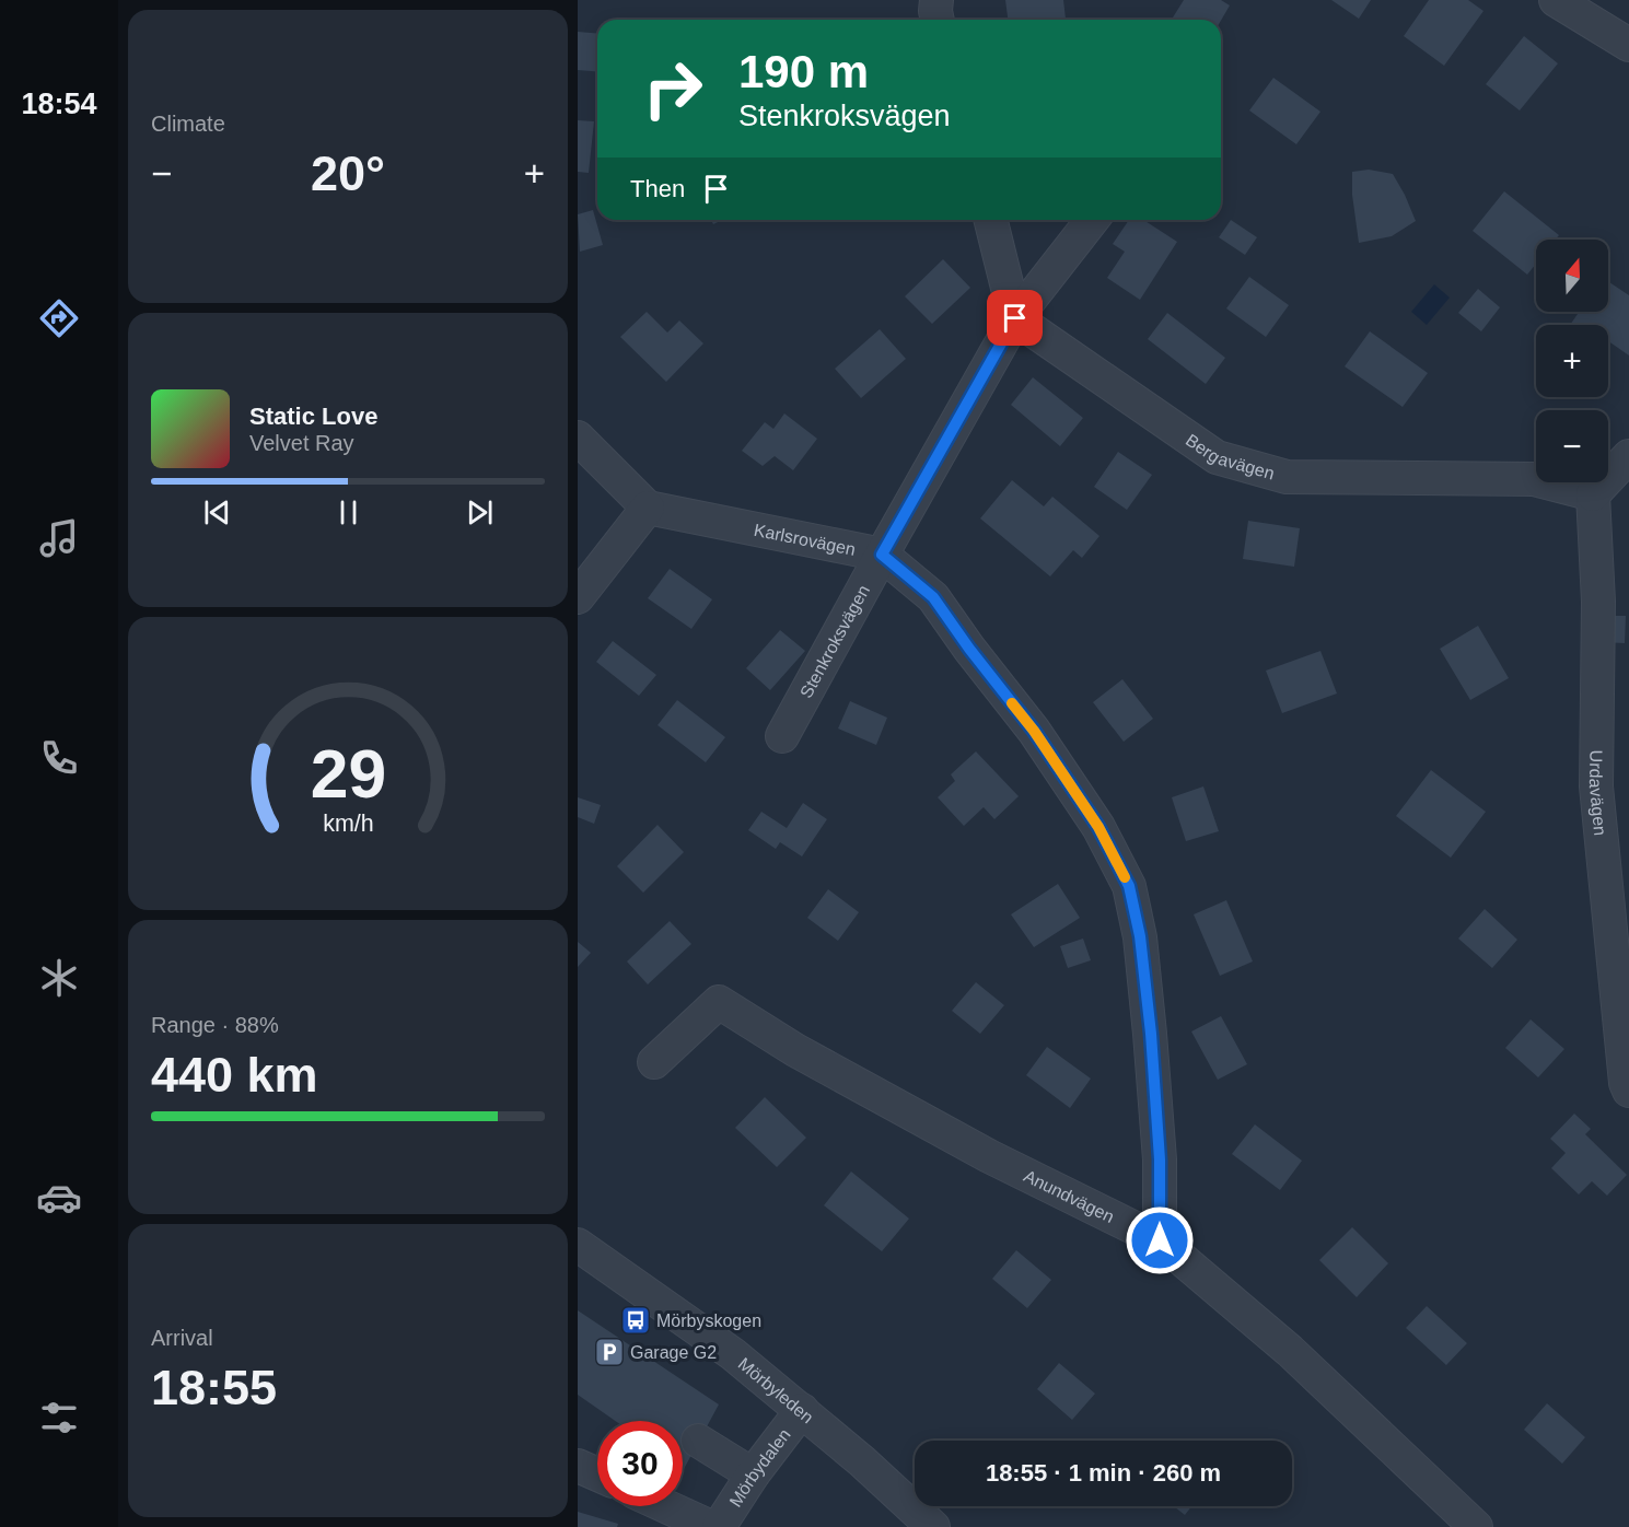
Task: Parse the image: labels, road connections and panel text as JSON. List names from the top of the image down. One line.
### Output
{"streets":{"street":["Bergavägen","Karlsrovägen","Stenkroksvägen","Urdavägen","Anundvägen","Mörbyleden","Mörbydalen"]},"crossings":[["Bergavägen","Stenkroksvägen"],["Bergavägen","Urdavägen"],["Karlsrovägen","Stenkroksvägen"],["Karlsrovägen","Anundvägen"],["Mörbyleden","Mörbydalen"]],"places":{"bus stop":["Mörbyskogen"],"parking":["Garage G2"]},"north":"top","page":{"tabs":"18:54","tile":["Climate",["Range · 88%","440 km"],["Arrival","18:55"]],"turn":["190 m","Stenkroksvägen"],"heat":["−","20°","+"],"then":"Then","map_buttons":["+","−"],"song":["Static Love","Velvet Ray"],"limit":"30","trip":"18:55 · 1 min · 260 m","gauge":["29","km/h"]}}
